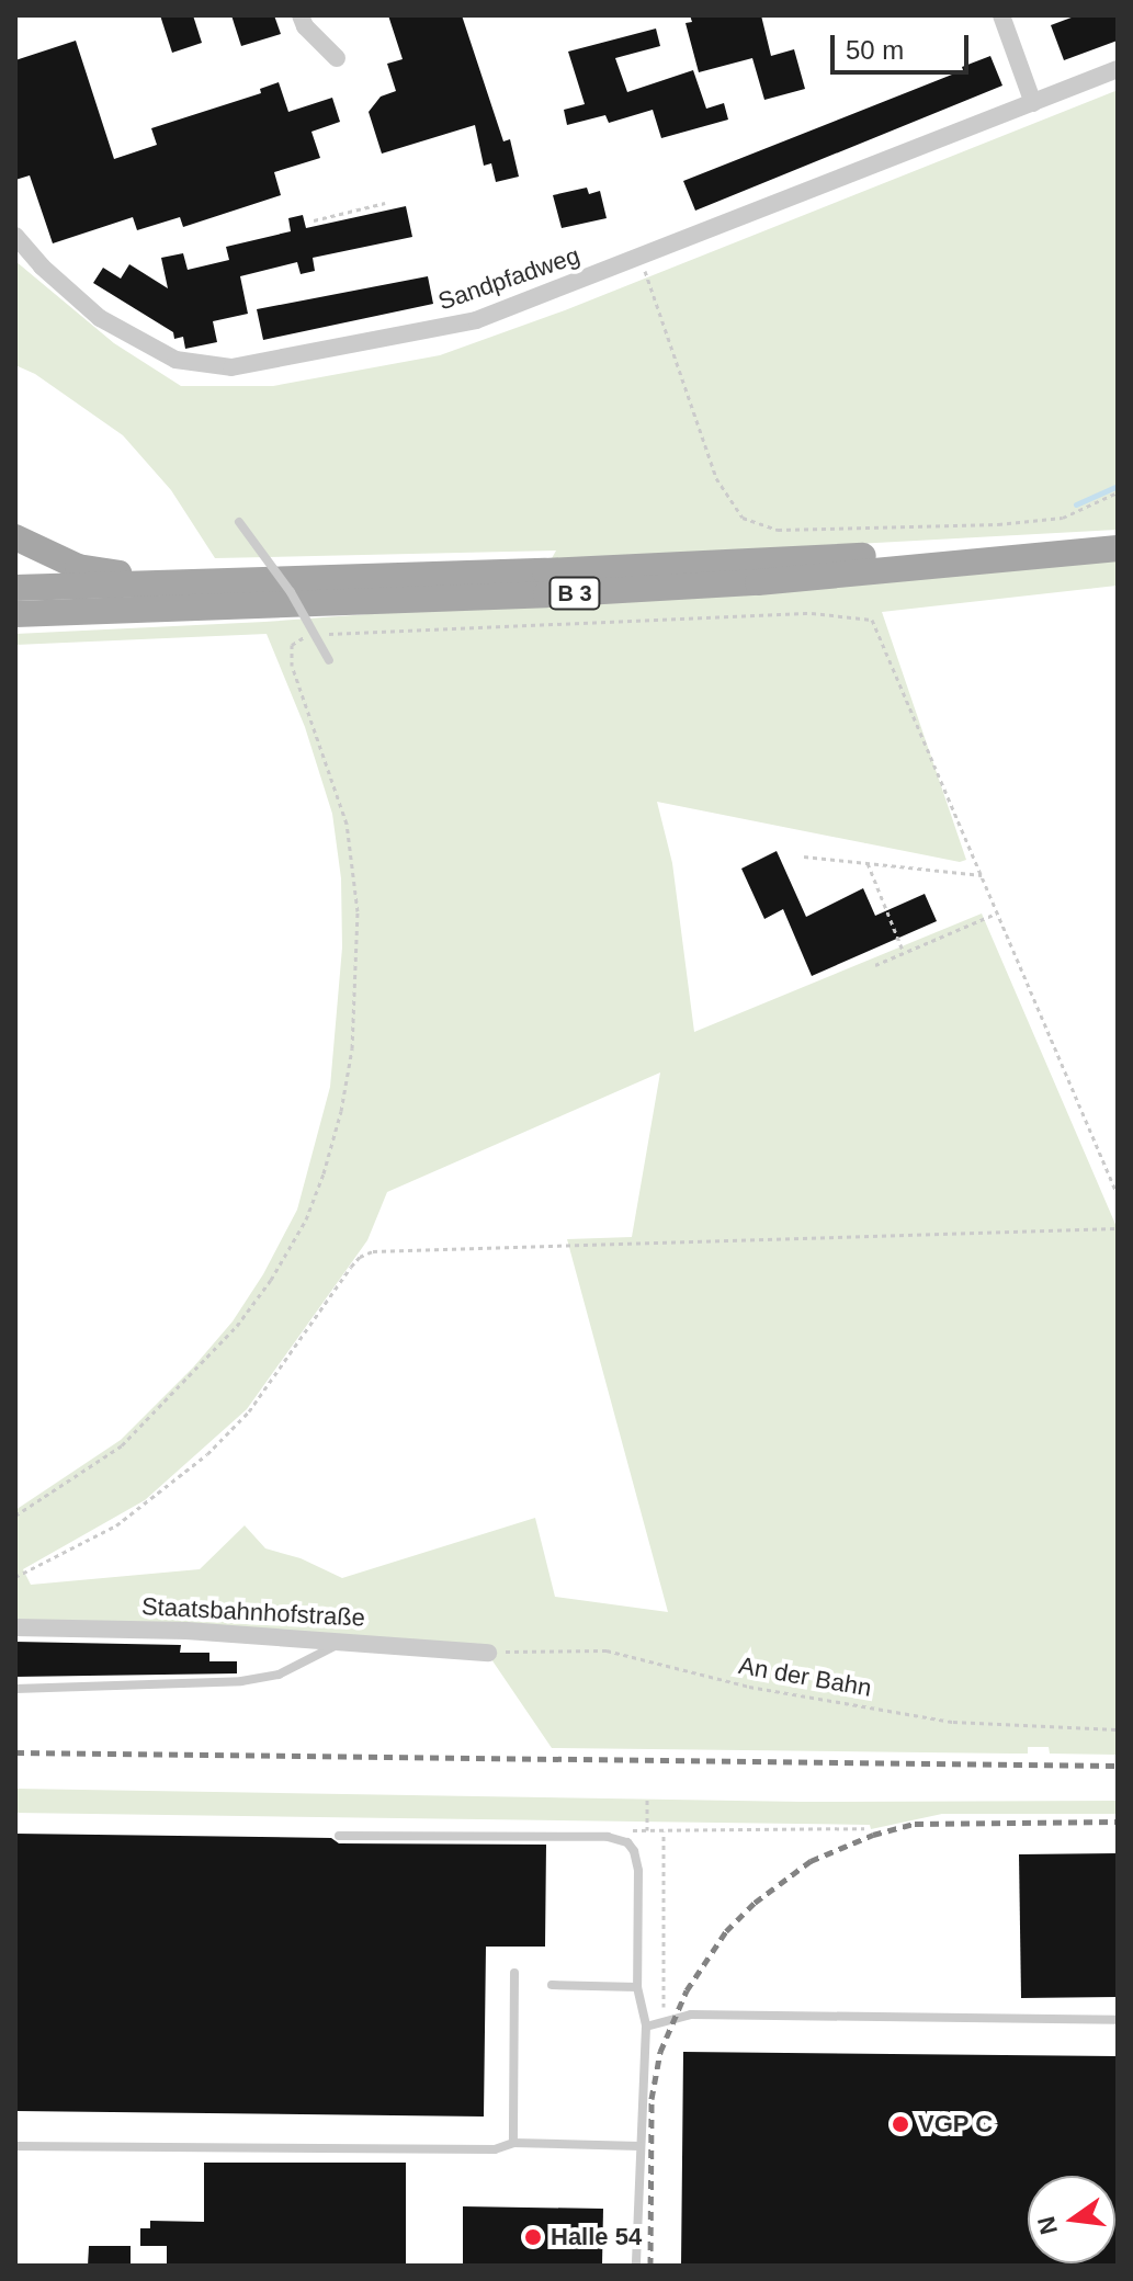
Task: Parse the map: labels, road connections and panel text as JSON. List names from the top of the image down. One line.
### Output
{"streets":{"main road":["B 3"],"street":["Sandpfadweg","Staatsbahnhofstraße"],"path":["An der Bahn"]},"crossings":[["Staatsbahnhofstraße","An der Bahn"]],"places":["VGP C","Halle 54"],"scale_bar":"50 m","north":"left"}
